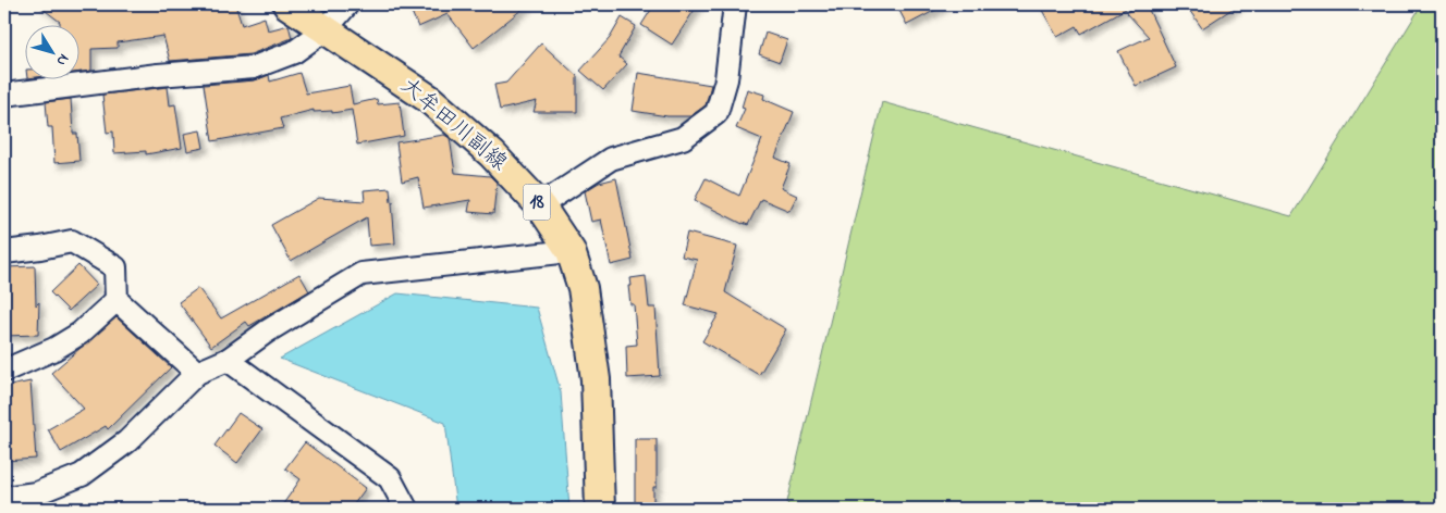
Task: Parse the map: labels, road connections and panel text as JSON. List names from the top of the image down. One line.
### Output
{"streets":{"main road":["大牟田川副線","18"]},"north":"bottom right"}
